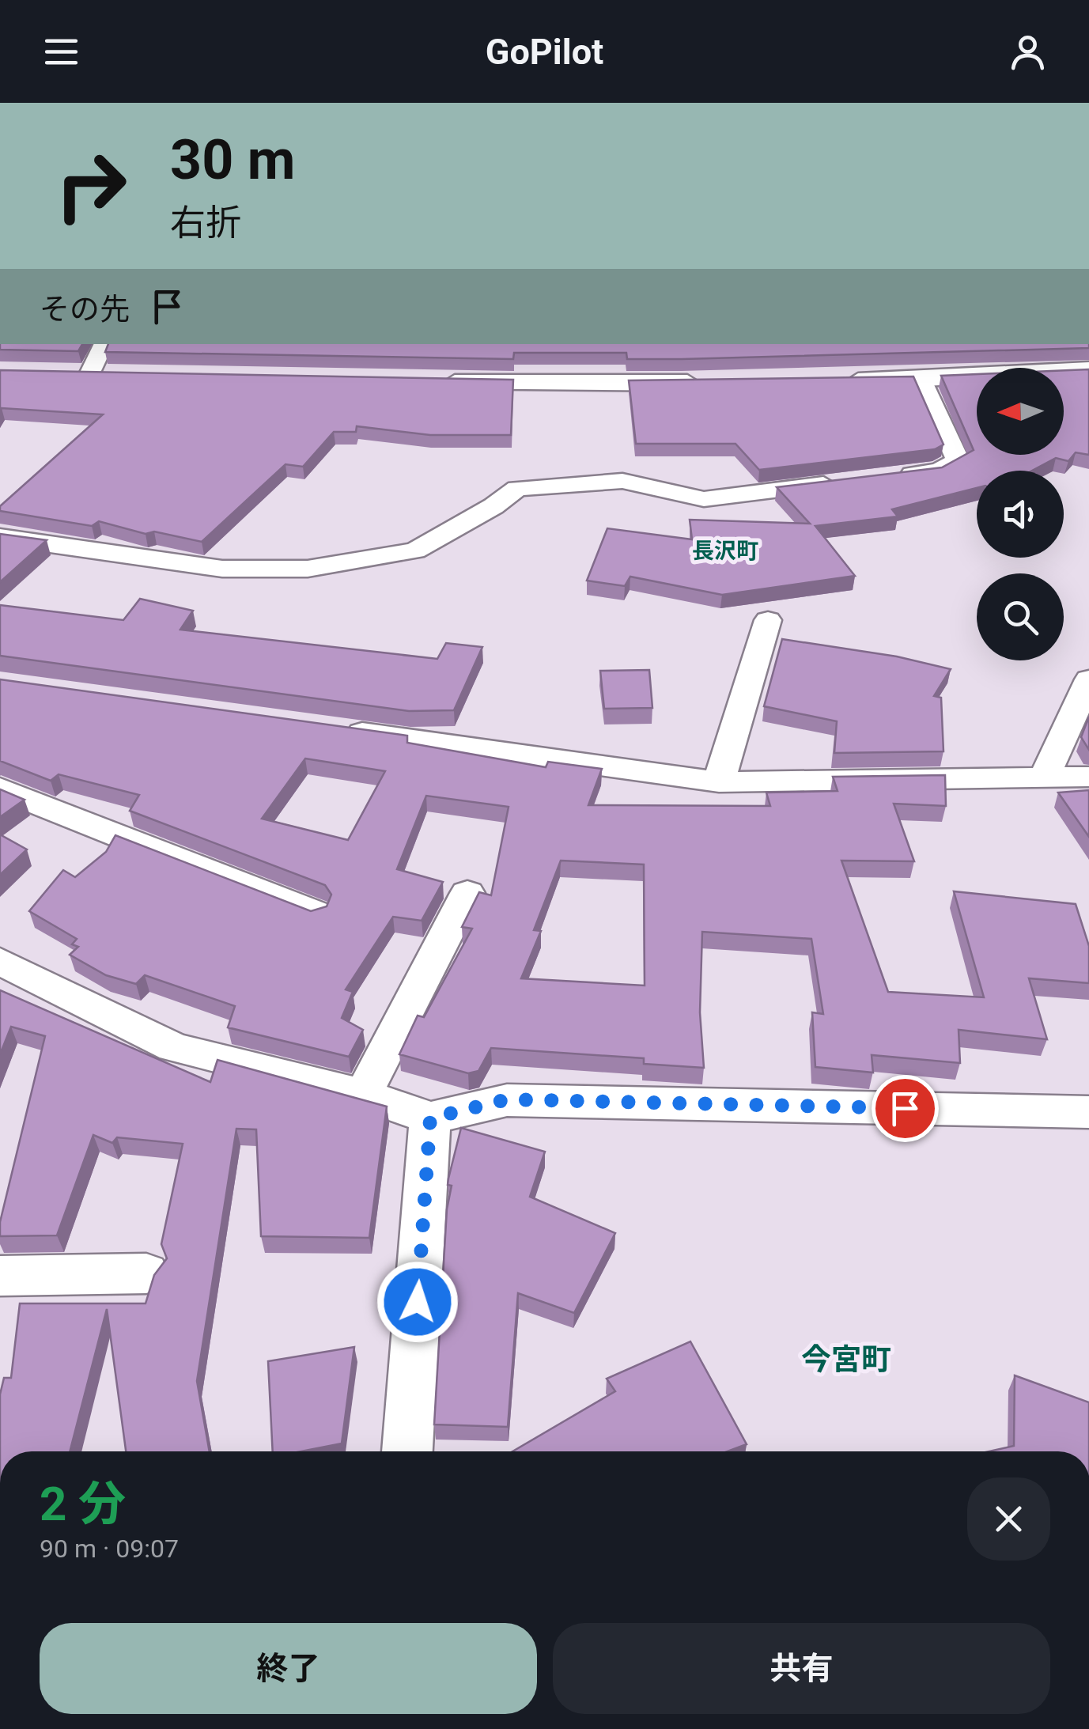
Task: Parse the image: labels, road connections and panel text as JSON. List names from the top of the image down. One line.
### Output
{"districts":["長沢町","今宮町"],"north":"left","page":{"header":"GoPilot","turn":["30 m","右折"],"then":"その先","heading":["2 分","90 m · 09:07"],"buttons":["終了","共有"]}}
